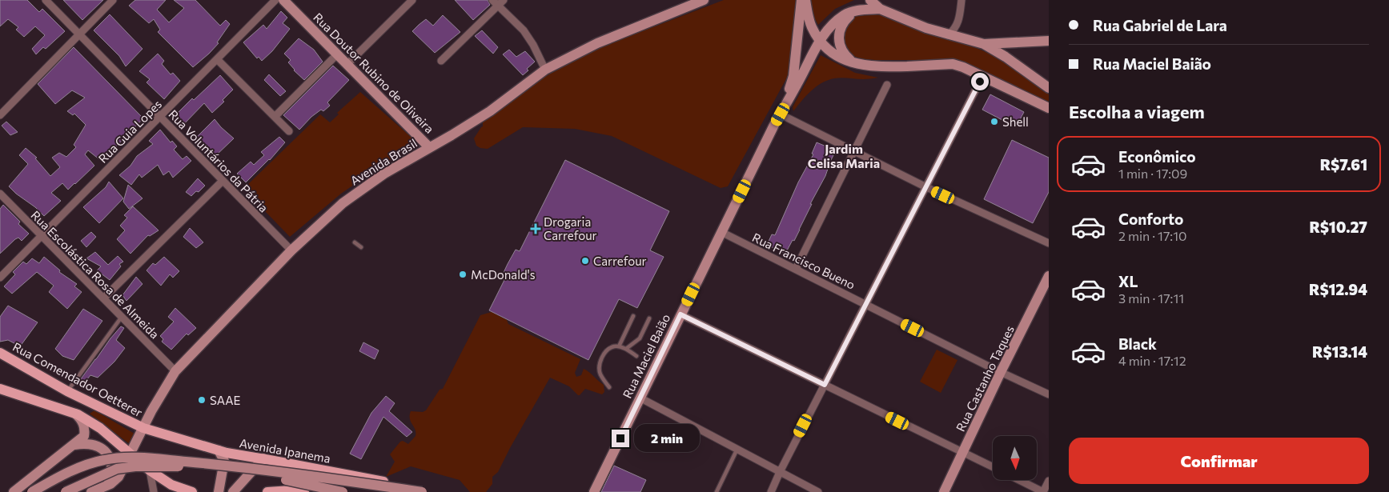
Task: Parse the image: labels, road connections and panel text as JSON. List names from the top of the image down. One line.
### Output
{"streets":{"main road":["Rua Doutor Rubino de Oliveira","Avenida Brasil","Rua Maciel Baião","Rua Castanho Taques","Rua Comendador Oetterer","Avenida Ipanema"],"street":["Rua Guia Lopes","Rua Voluntários da Pátria","Rua Francisco Bueno","Rua Escolástica Rosa de Almeida"]},"crossings":[["Rua Doutor Rubino de Oliveira","Avenida Brasil"],["Rua Guia Lopes","Rua Voluntários da Pátria"],["Rua Guia Lopes","Rua Escolástica Rosa de Almeida"],["Rua Voluntários da Pátria","Avenida Brasil"],["Avenida Brasil","Rua Escolástica Rosa de Almeida"],["Avenida Brasil","Rua Comendador Oetterer"],["Avenida Brasil","Avenida Ipanema"],["Rua Francisco Bueno","Rua Maciel Baião"],["Rua Francisco Bueno","Rua Castanho Taques"],["Rua Comendador Oetterer","Avenida Ipanema"]],"districts":["Jardim Celisa Maria"],"places":{"other":["Shell","Carrefour","McDonald's","SAAE"],"health":["Drogaria Carrefour"]},"north":"bottom","page":{"banner":["Rua Gabriel de Lara","Rua Maciel Baião"],"heading":"Escolha a viagem","list":[{"name":"Econômico","note":"1 min · 17:09","value":"R$7.61"},{"name":"Conforto","note":"2 min · 17:10","value":"R$10.27"},{"name":"XL","note":"3 min · 17:11","value":"R$12.94"},{"name":"Black","note":"4 min · 17:12","value":"R$13.14"}],"bubble":"2 min","buttons":"Confirmar"}}
